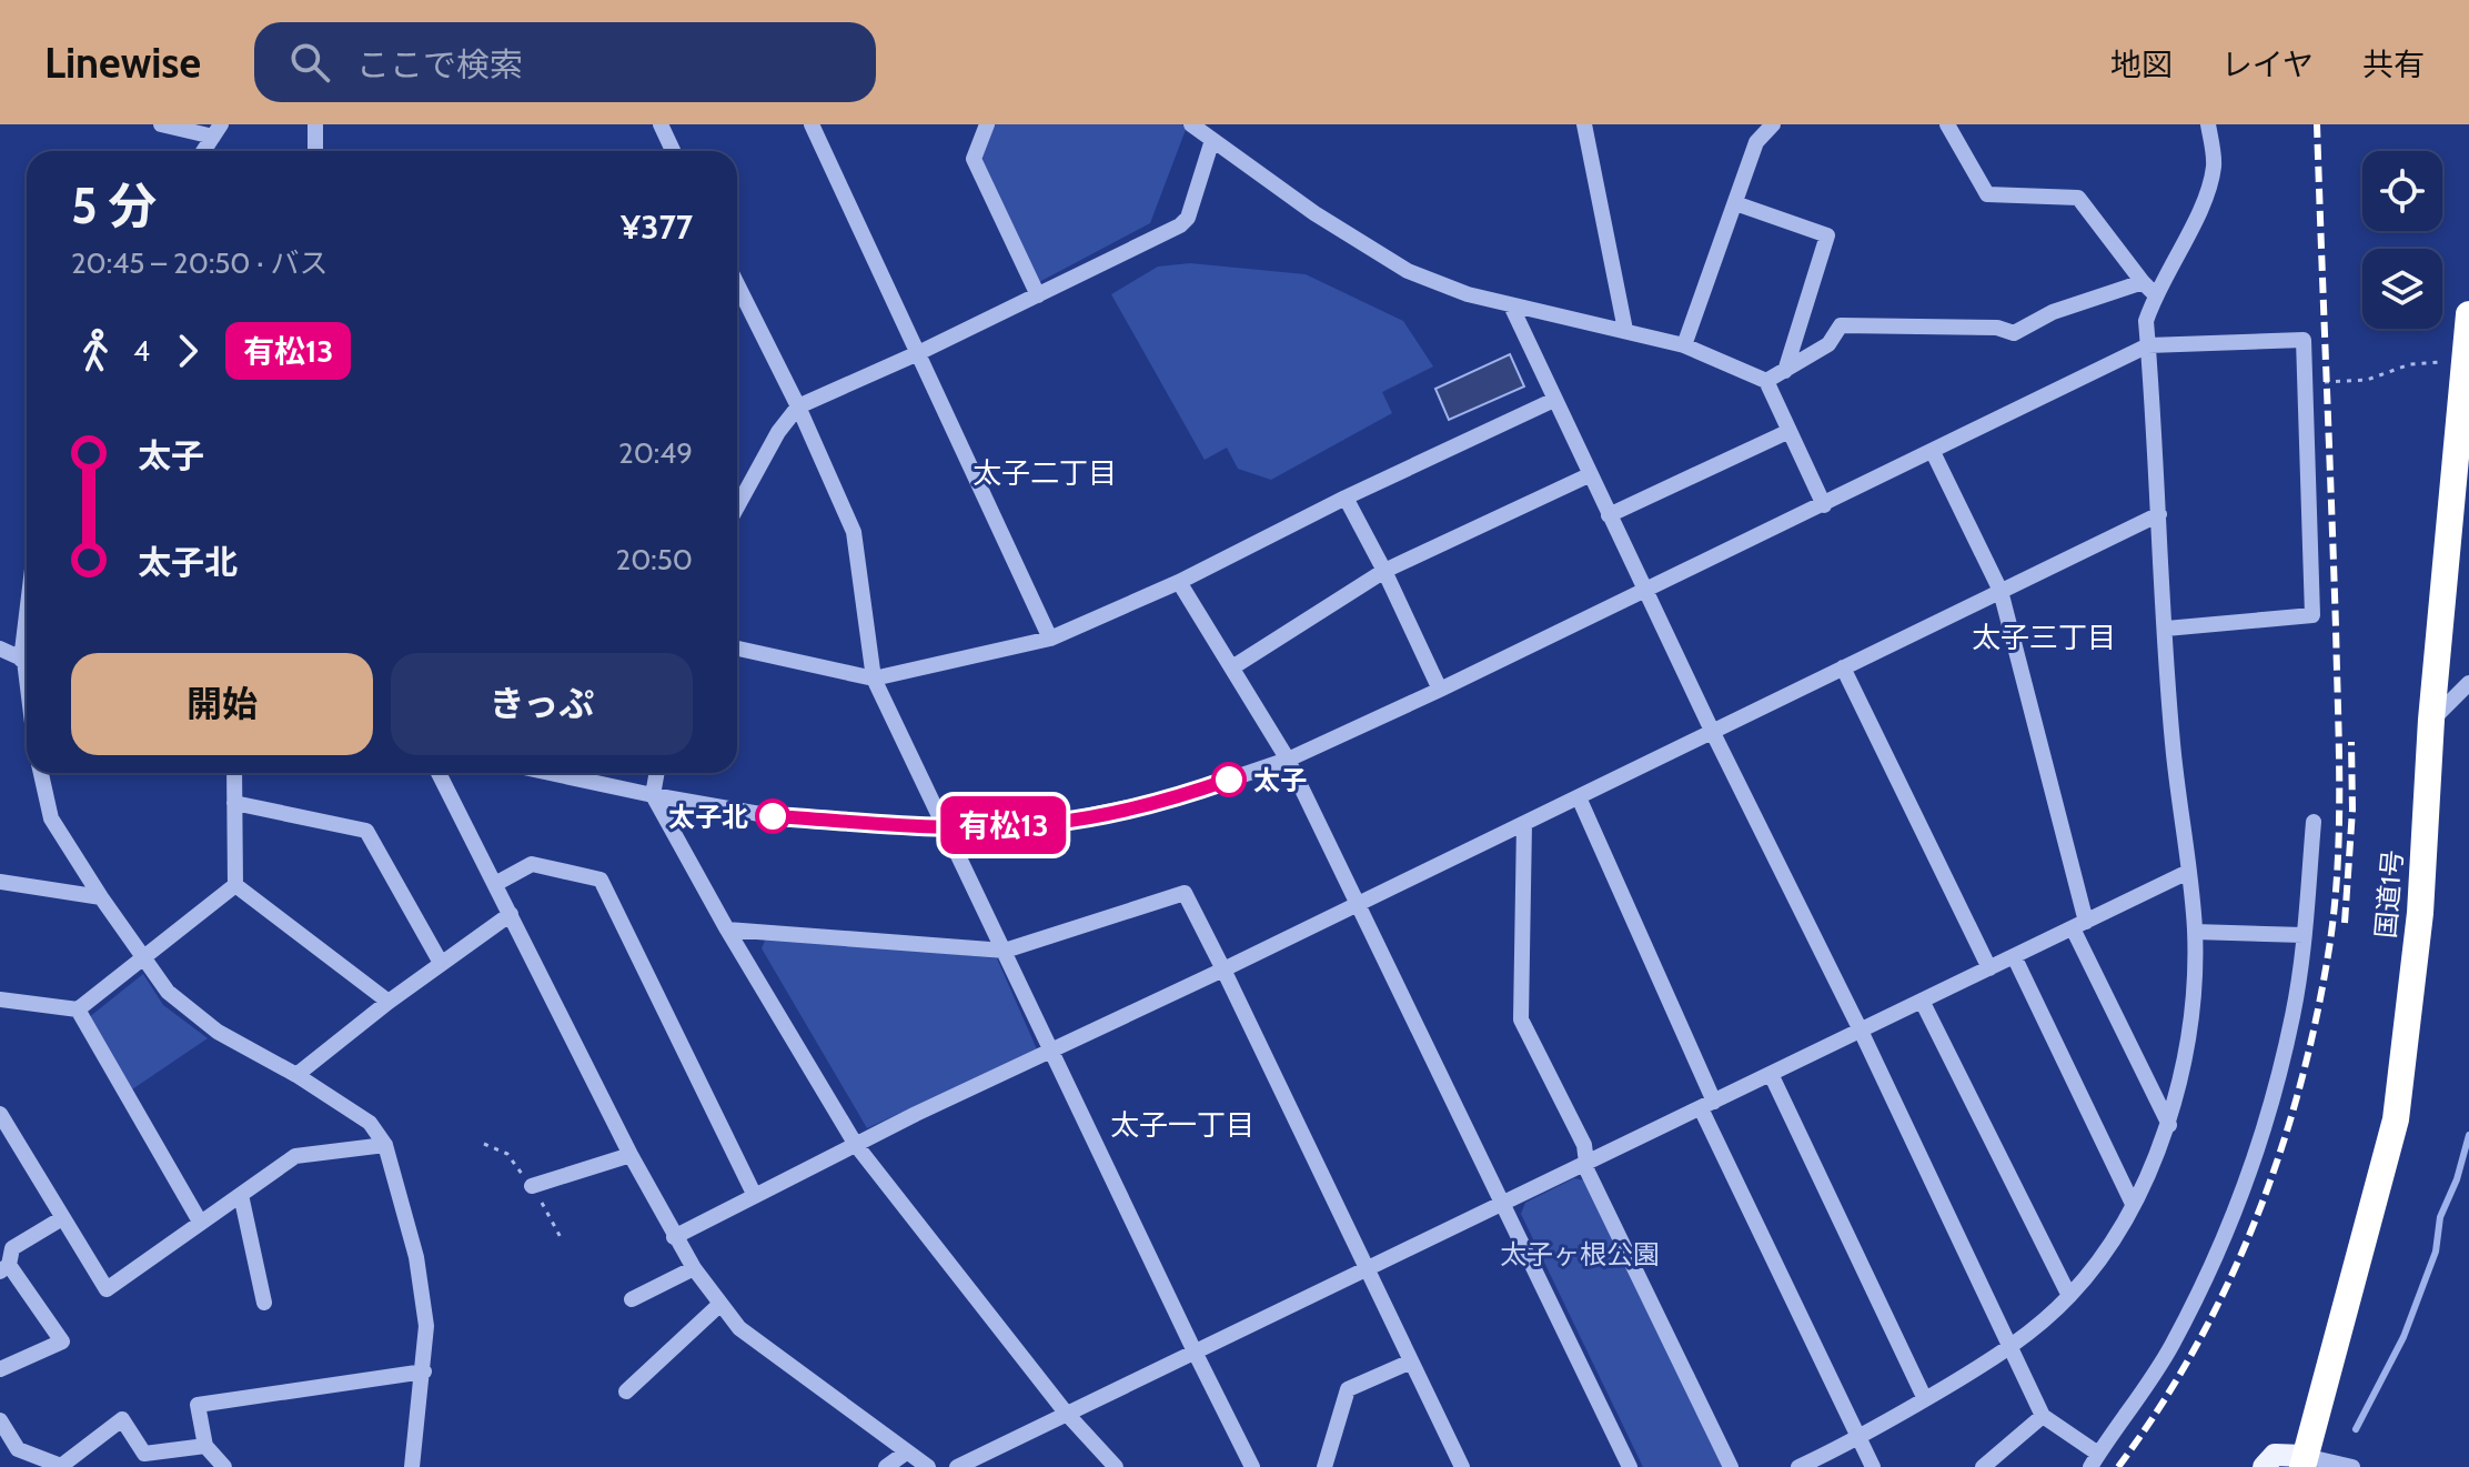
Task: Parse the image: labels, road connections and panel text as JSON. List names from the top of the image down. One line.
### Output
{"streets":{"highway":["国道1号"]},"districts":["太子二丁目","太子三丁目","太子一丁目"],"parks":["太子ヶ根公園"],"places":["太子","太子北"],"lines":["bus line 有松13"],"page":{"header":"Linewise","search":"ここで検索","nav":["地図","レイヤ","共有"],"on_map":"有松13","heading":["5 分","20:45 – 20:50 · バス","¥377"],"legs":["4","有松13"],"list":[{"name":"太子","value":"20:49"},{"name":"太子北","value":"20:50"}],"buttons":["開始","きっぷ"]}}
